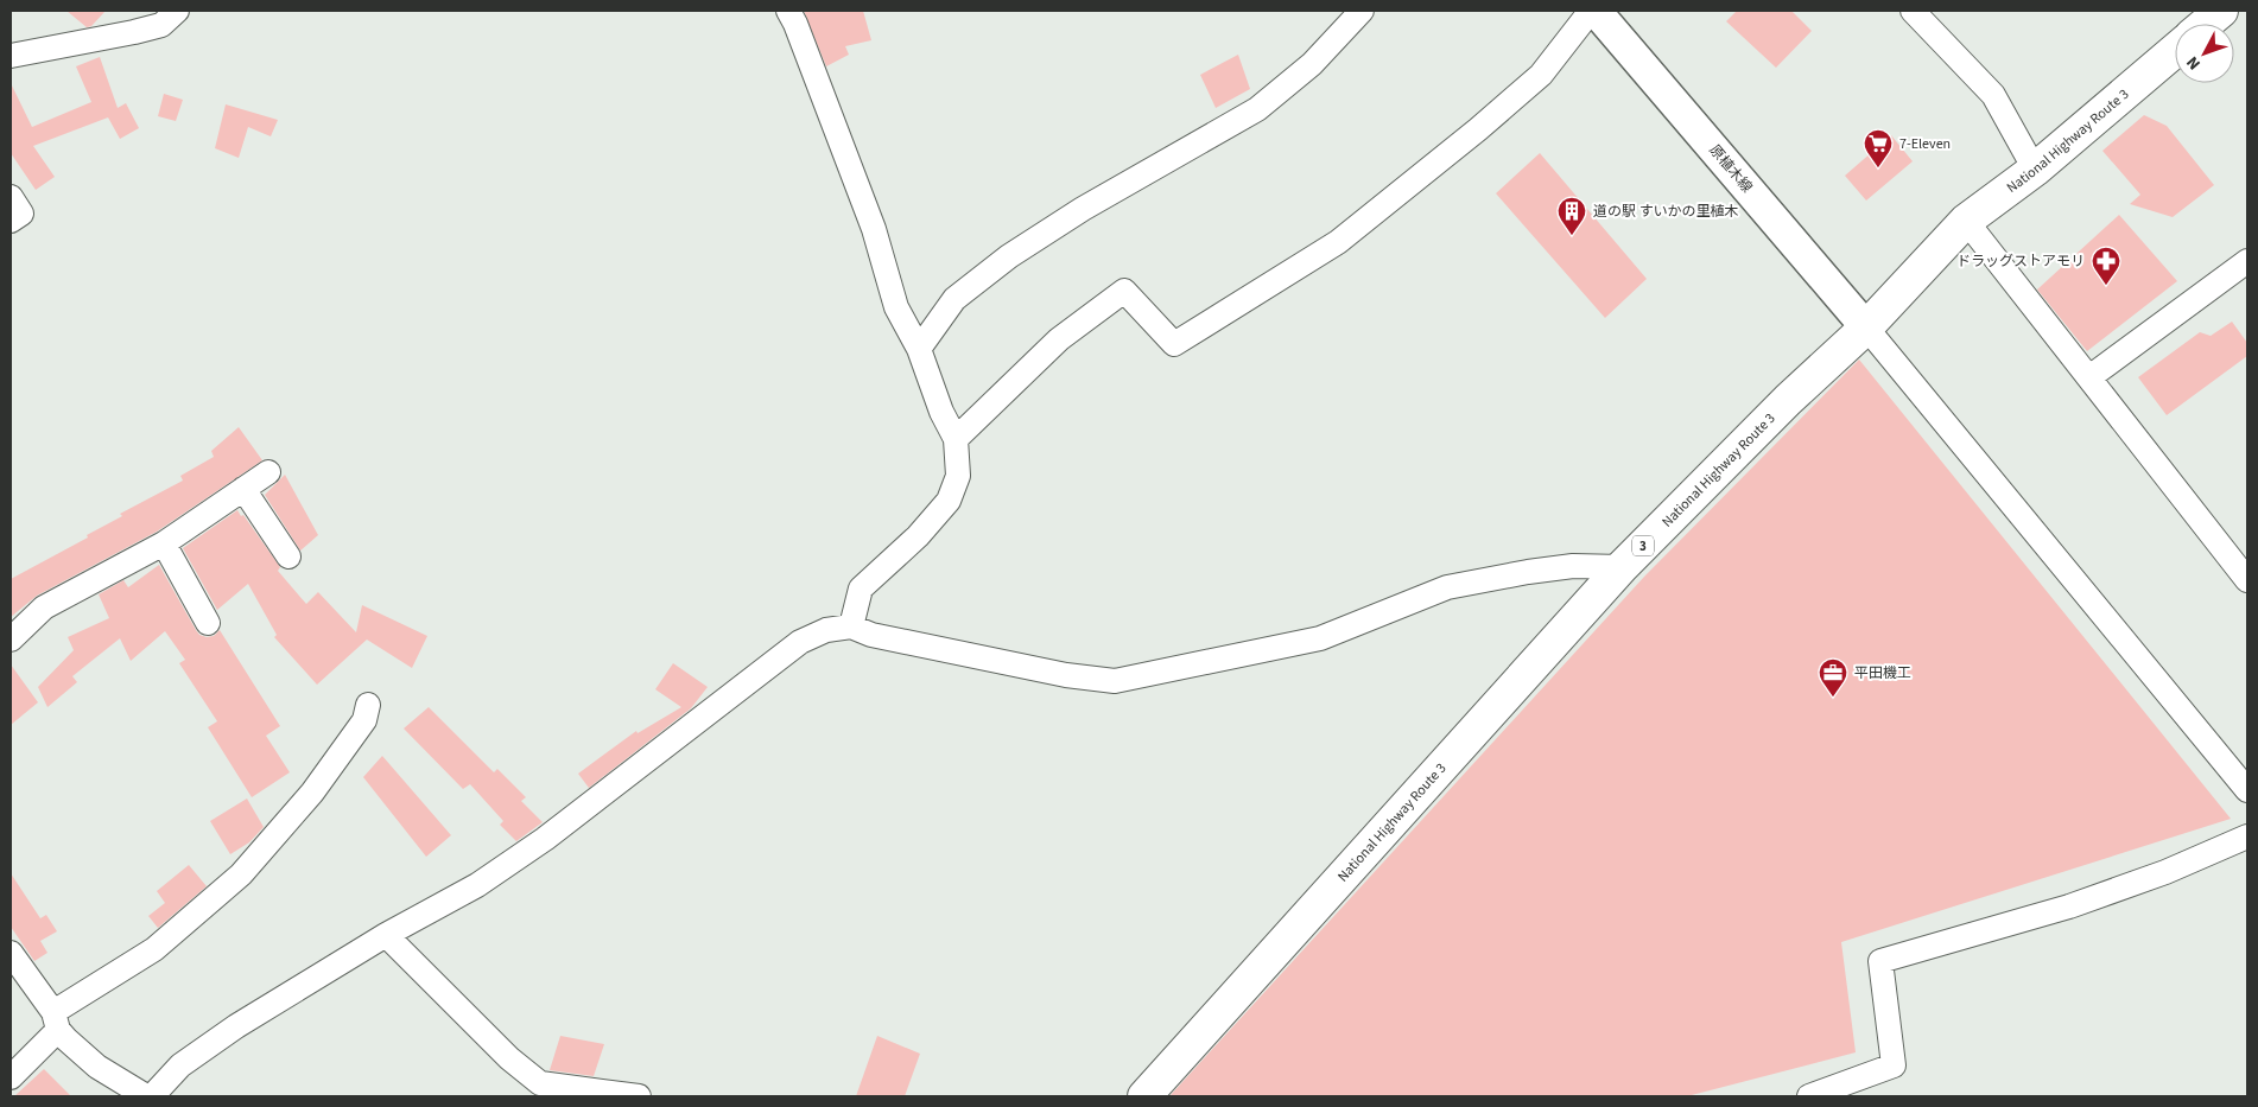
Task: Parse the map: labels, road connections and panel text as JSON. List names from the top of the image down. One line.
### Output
{"streets":{"highway":["National Highway Route 3","3"],"main road":["原植木線"]},"crossings":[["National Highway Route 3","原植木線"]],"places":{"supermarket":["7-Eleven"],"building":["道の駅 すいかの里植木"],"pharmacy":["ドラッグストアモリ"],"office":["平田機工"]},"north":"bottom left"}
